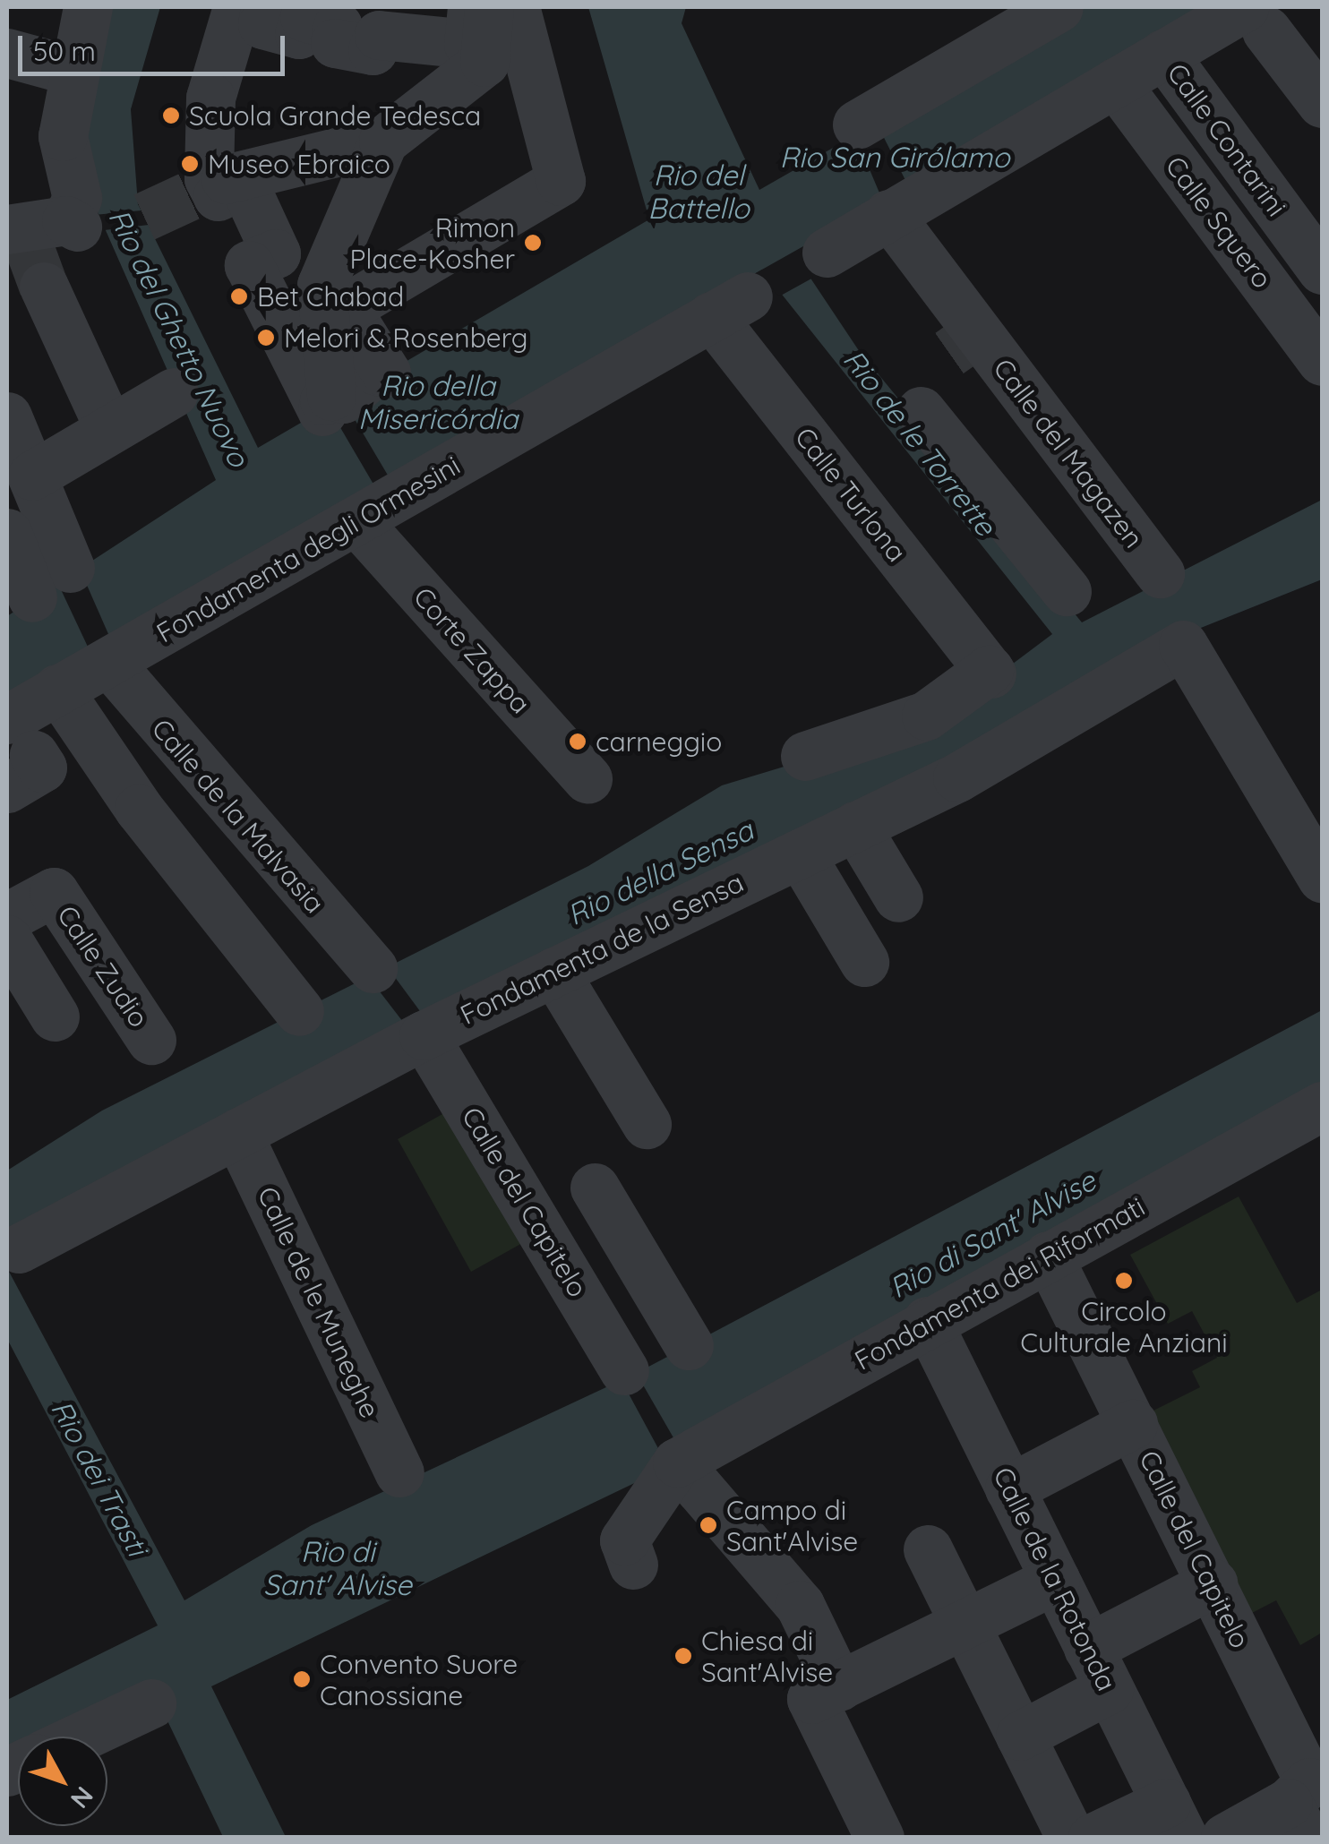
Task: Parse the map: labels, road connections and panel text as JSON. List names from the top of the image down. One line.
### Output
{"streets":{"street":["Calle Contarini","Calle Squero","Calle del Magazen","Calle Turlona","Fondamenta degli Ormesini","Corte Zappa","Calle de la Malvasia","Fondamenta de la Sensa","Calle Zudio","Calle del Capitelo","Fondamenta dei Riformati","Calle de le Muneghe","Calle de la Rotonda"]},"crossings":[["Calle Turlona","Fondamenta degli Ormesini"],["Fondamenta degli Ormesini","Corte Zappa"],["Fondamenta degli Ormesini","Calle de la Malvasia"],["Fondamenta de la Sensa","Calle del Capitelo"],["Fondamenta de la Sensa","Calle de le Muneghe"],["Calle del Capitelo","Fondamenta dei Riformati"],["Fondamenta dei Riformati","Calle de la Rotonda"]],"water":["Rio San Girólamo","Rio del Battello","Rio del Ghetto Nuovo","Rio della Misericórdia","Rio de le Torrette","Rio della Sensa","Rio di Sant' Alvise","Rio dei Trasti"],"places":["Scuola Grande Tedesca","Museo Ebraico","Rimon Place-Kosher","Bet Chabad","Melori & Rosenberg","carneggio","Circolo Culturale Anziani","Campo di Sant'Alvise","Chiesa di Sant'Alvise","Convento Suore Canossiane"],"scale_bar":"50 m","north":"bottom right"}
